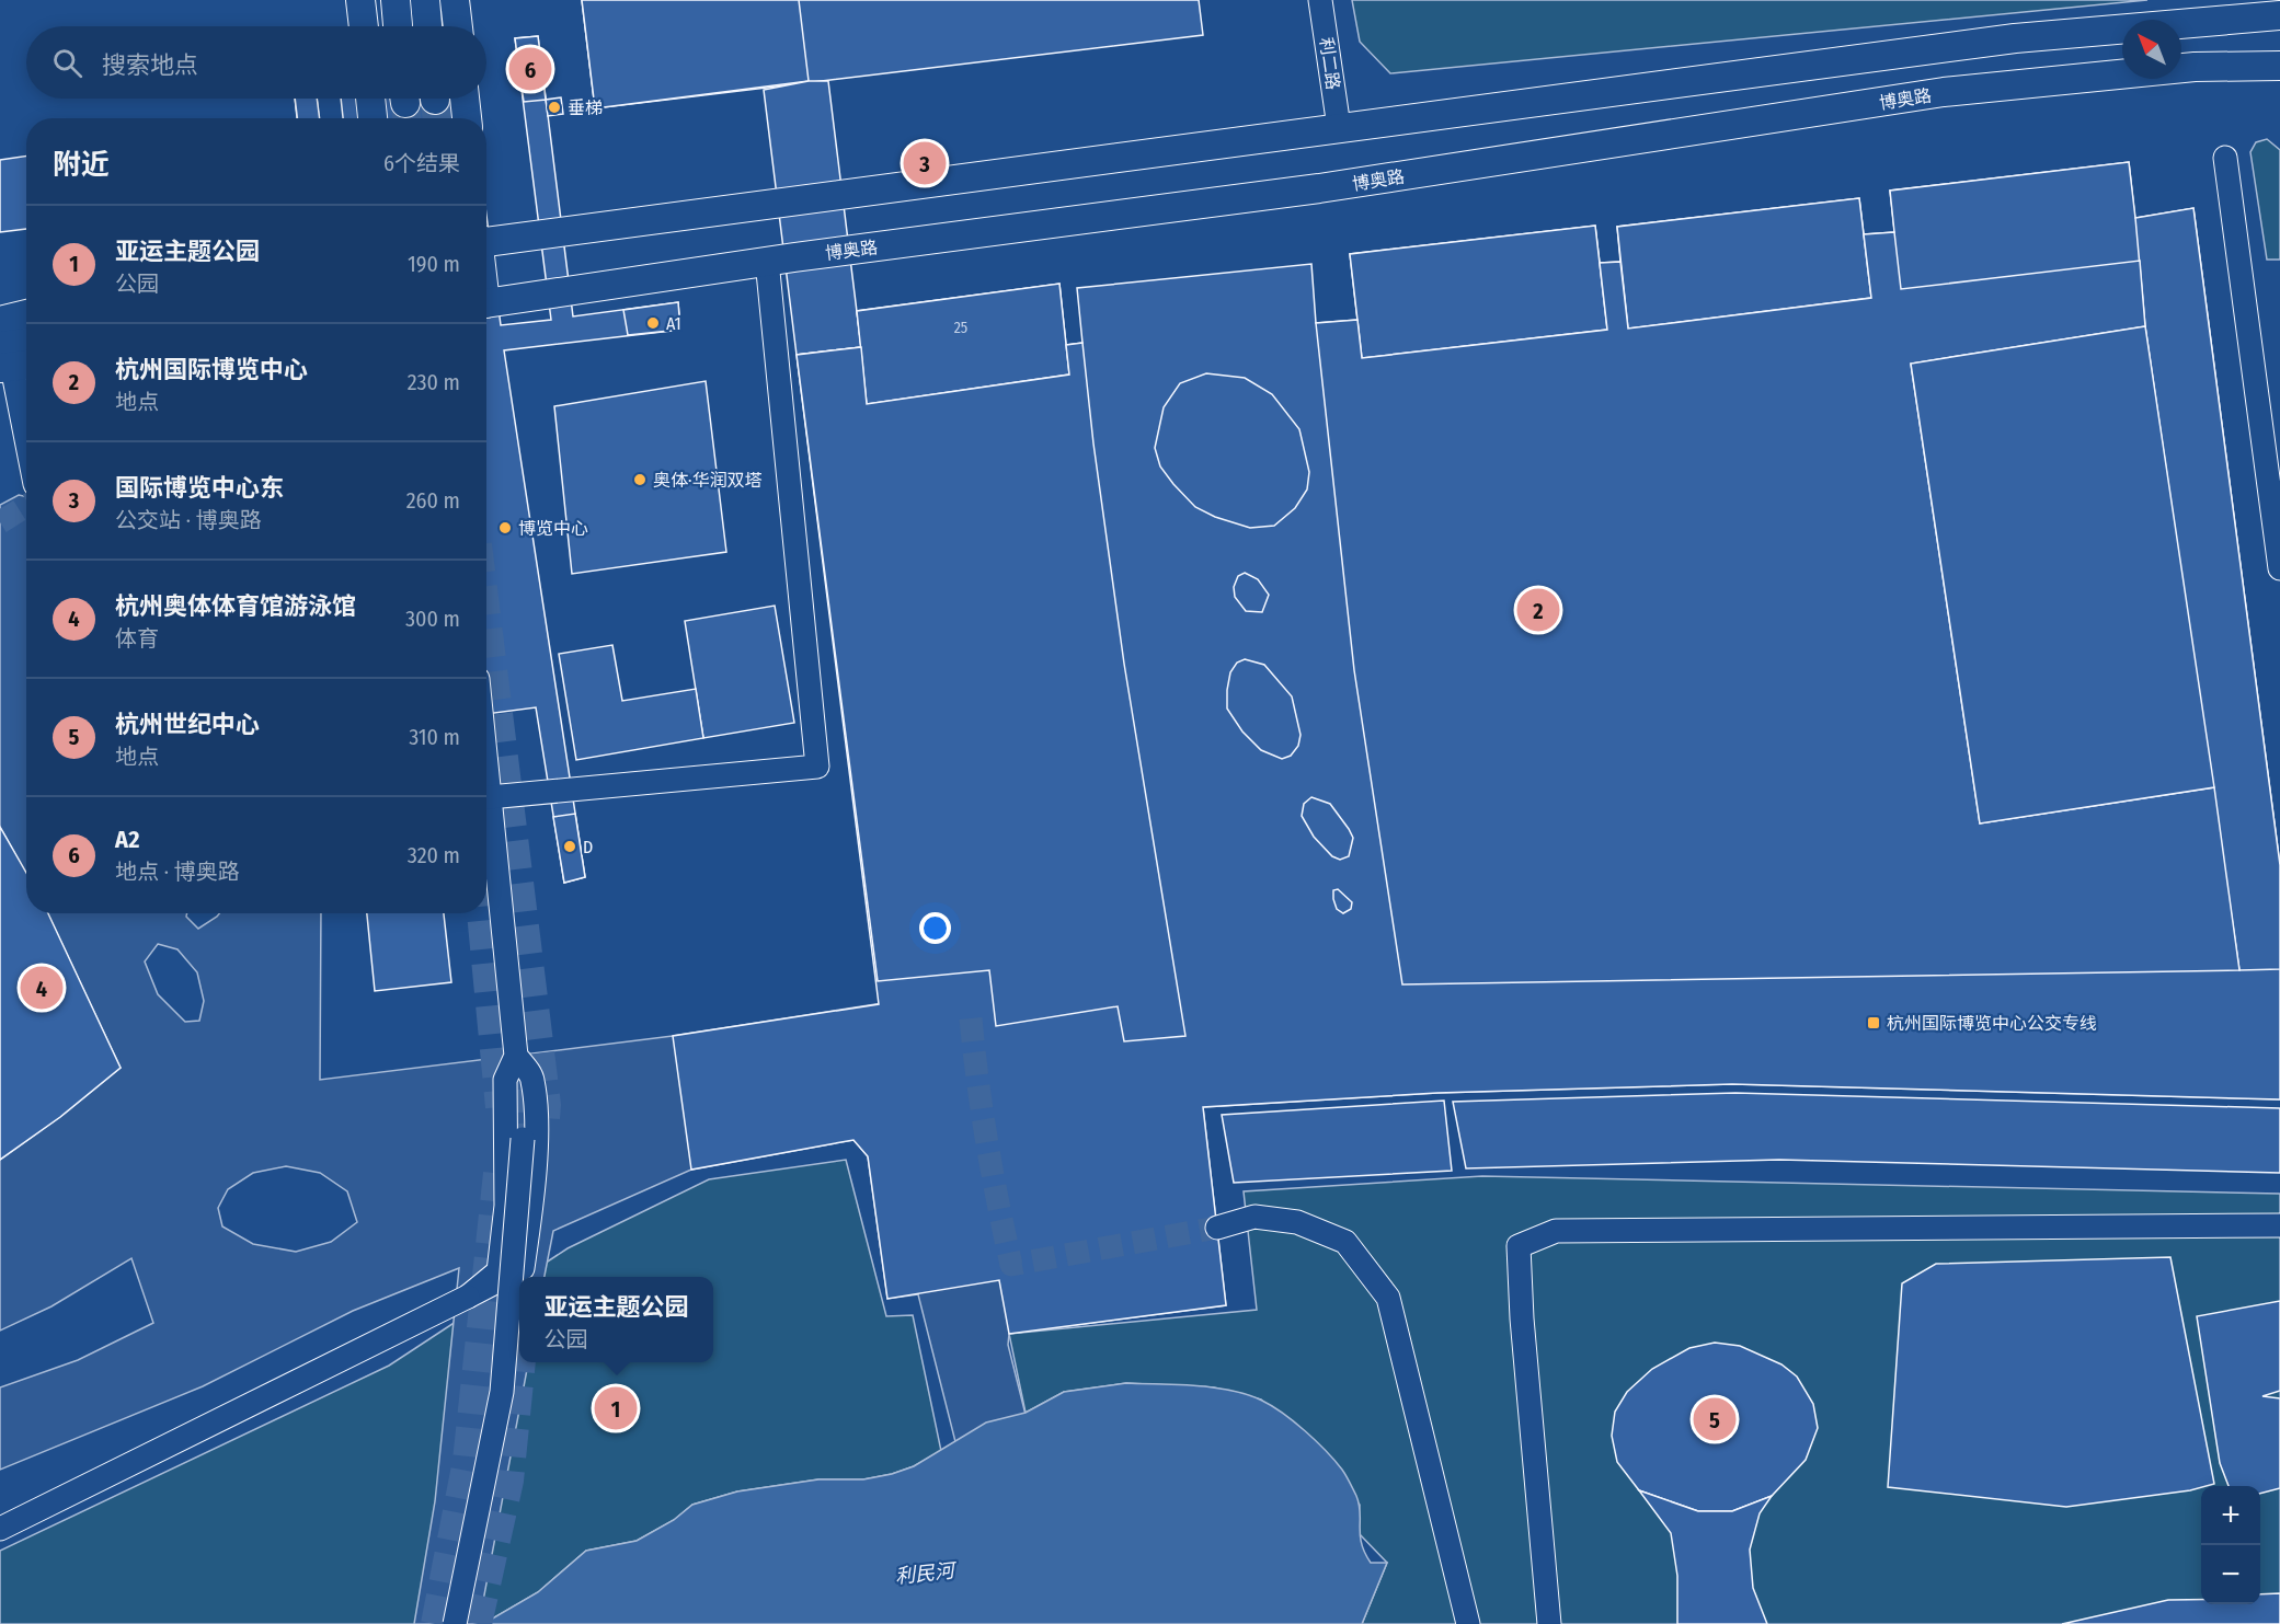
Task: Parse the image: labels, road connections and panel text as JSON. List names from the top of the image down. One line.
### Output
{"streets":{"main road":["博奥路"],"street":["利二路"]},"water":["利民河"],"places":{"other":["垂梯","A1","奥体·华润双塔","博览中心","D"],"transit":["杭州国际博览中心公交专线"]},"house_numbers":["25"],"north":"top left","page":{"search":"搜索地点","pins":["6","3","2","4","1","5"],"heading":["附近","6个结果"],"list":[{"mark":"1","name":"亚运主题公园","note":"公园","value":"190 m"},{"mark":"2","name":"杭州国际博览中心","note":"地点","value":"230 m"},{"mark":"3","name":"国际博览中心东","note":"公交站 · 博奥路","value":"260 m"},{"mark":"4","name":"杭州奥体体育馆游泳馆","note":"体育","value":"300 m"},{"mark":"5","name":"杭州世纪中心","note":"地点","value":"310 m"},{"mark":"6","name":"A2","note":"地点 · 博奥路","value":"320 m"}],"popup":["亚运主题公园","公园"],"map_buttons":["+","−"]}}
